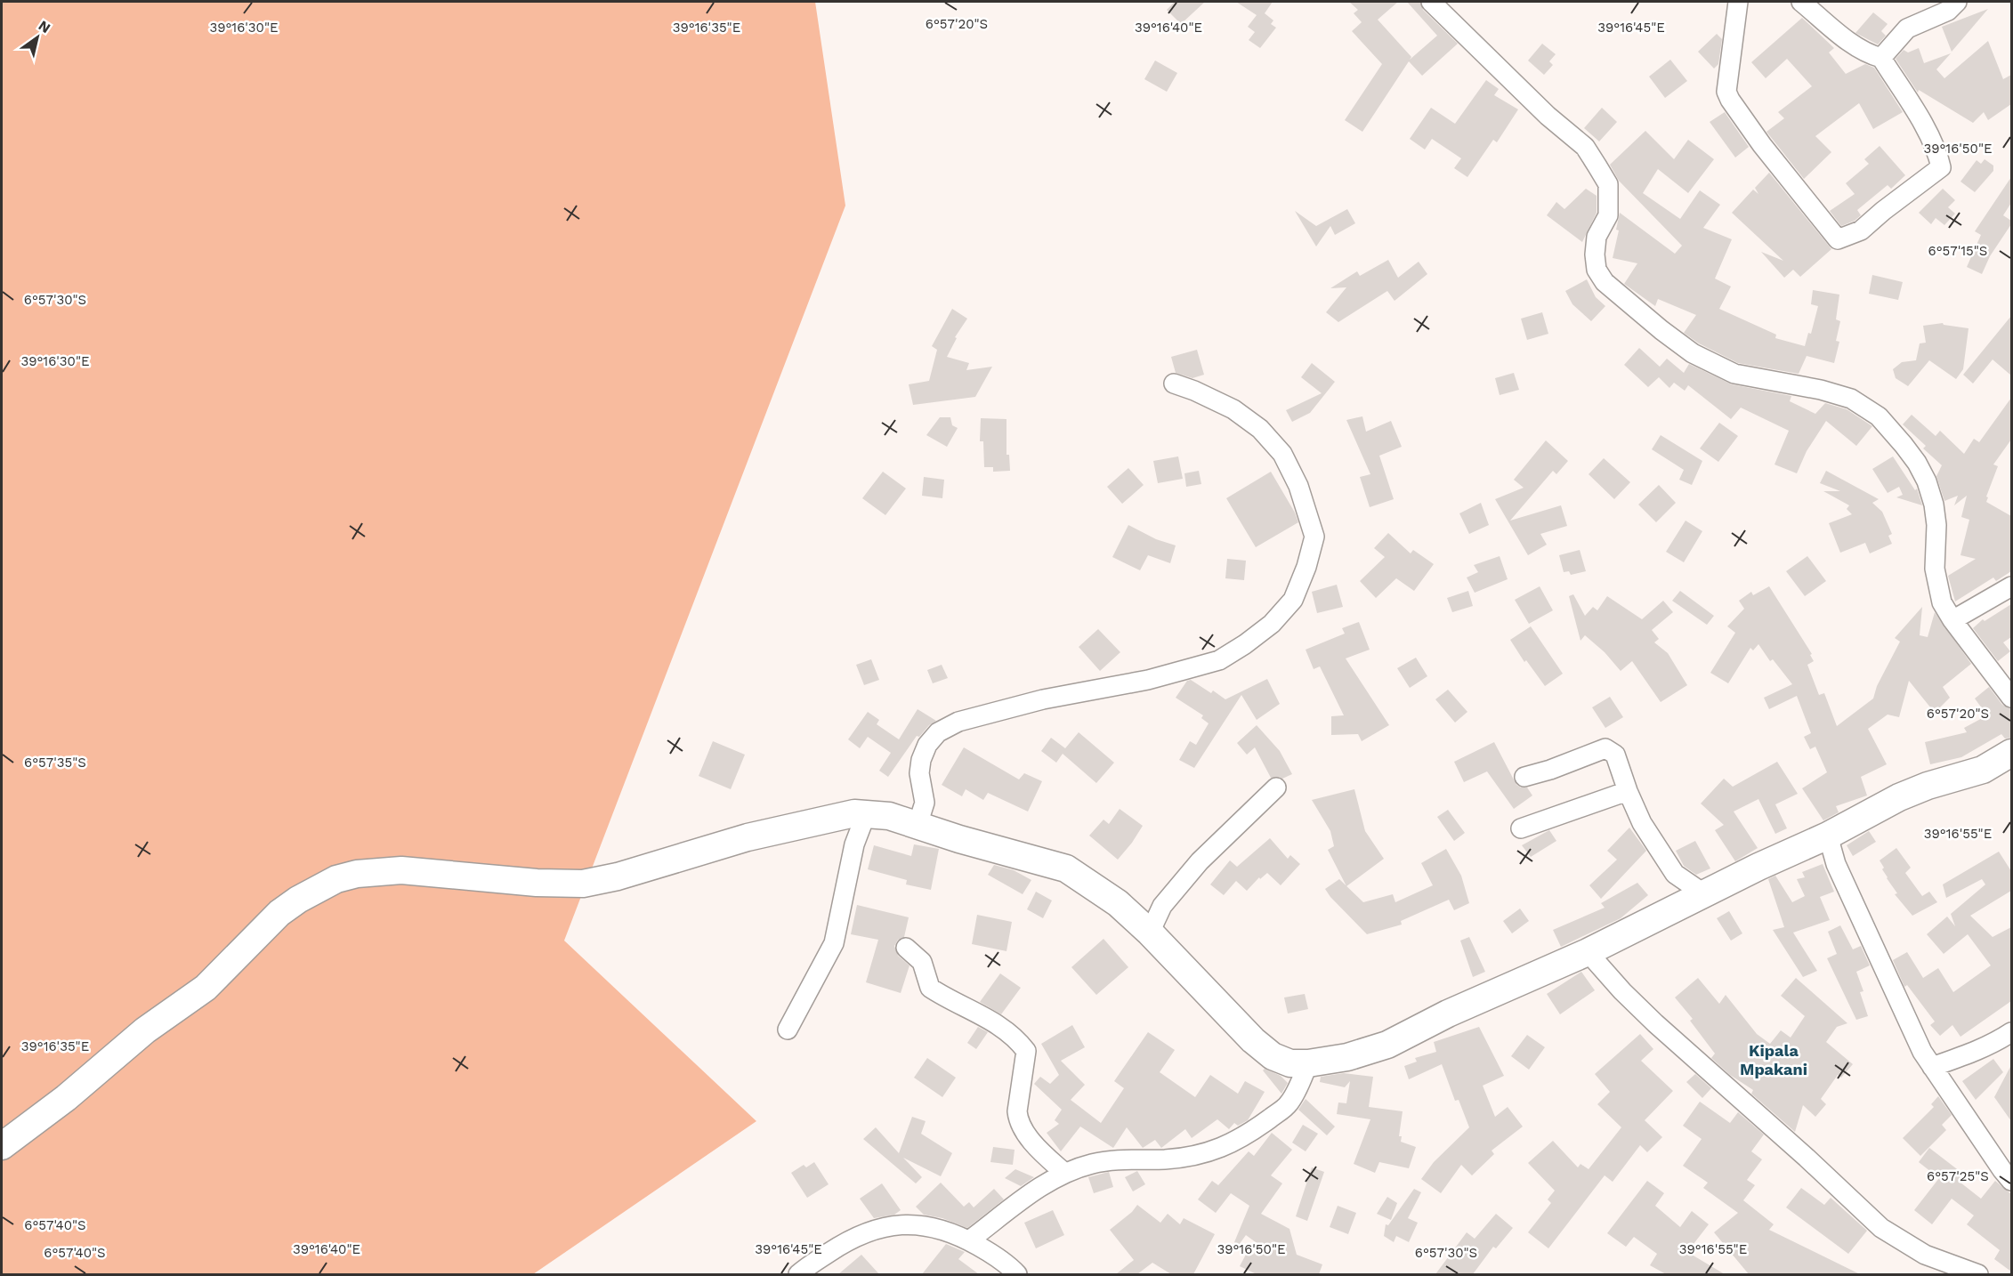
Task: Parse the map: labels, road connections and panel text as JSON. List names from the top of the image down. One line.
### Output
{"districts":["Kipala Mpakani"],"north":"top right","coordinates":["6°57'20\"S","39°16'30\"E","39°16'35\"E","39°16'40\"E","39°16'45\"E","39°16'50\"E","6°57'15\"S","6°57'30\"S","6°57'35\"S","39°16'55\"E","6°57'25\"S","6°57'40\"S"]}
